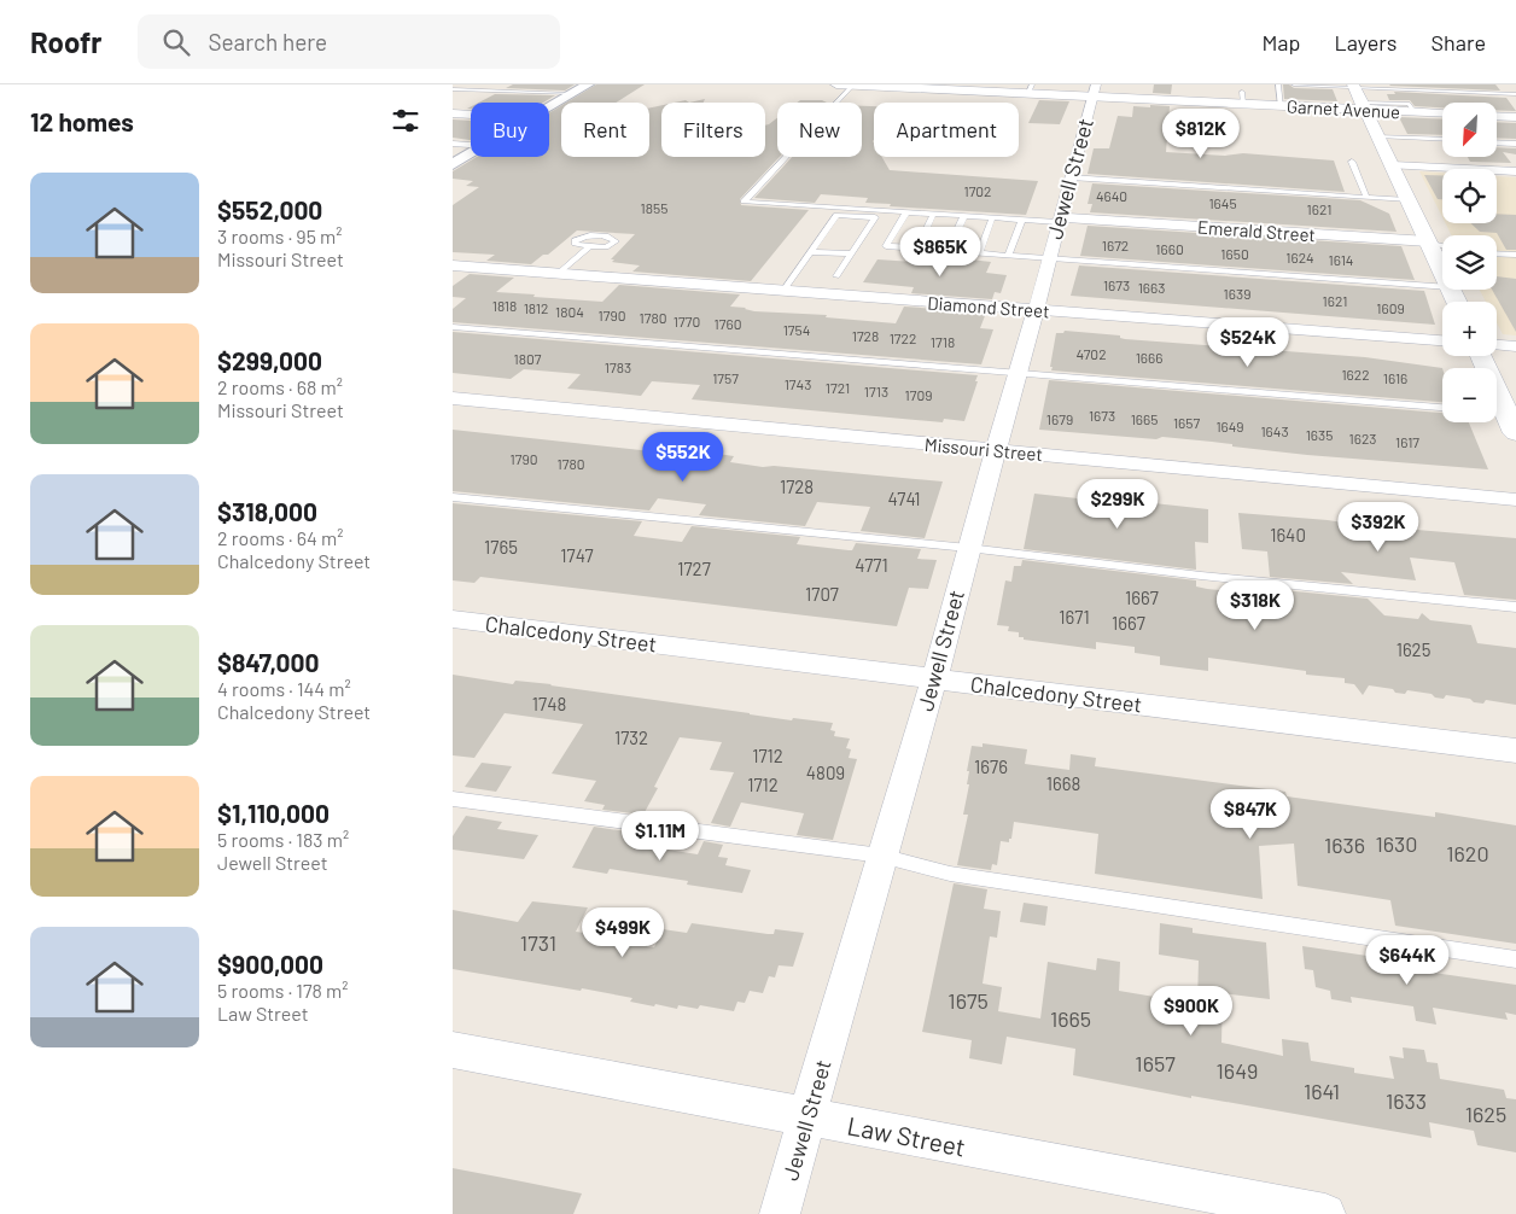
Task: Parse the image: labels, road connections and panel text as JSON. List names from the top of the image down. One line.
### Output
{"streets":{"main road":["Garnet Avenue"],"street":["Jewell Street","Emerald Street","Diamond Street","Missouri Street","Chalcedony Street","Law Street"]},"crossings":[["Garnet Avenue","Jewell Street"],["Jewell Street","Emerald Street"],["Jewell Street","Diamond Street"],["Jewell Street","Missouri Street"],["Jewell Street","Chalcedony Street"],["Jewell Street","Law Street"]],"house_numbers":["1702","4640","1645","1855","1621","1672","1660","1650","1624","1614","1673","1663","1639","1621","1818","1812","1609","1804","1790","1780","1770","1760","1754","1728","1722","1718","4702","1666","1807","1783","1622","1757","1616","1743","1721","1713","1709","1673","1679","1665","1657","1649","1643","1635","1623","1617","1790","1780","1728","4741","1640","1765","1747","4771","1727","1707","1667","1671","1667","1625","1748","1732","1712","1676","4809","1668","1712","1630","1636","1620","1731","1675","1665","1657","1649","1641","1633","1625"],"north":"bottom left","page":{"header":"Roofr","search":"Search here","nav":["Map","Layers","Share"],"heading":"12 homes","map_buttons":["+","−"],"chip":["Buy","Rent","Filters","New","Apartment"],"price":["$812K","$865K","$524K","$552K","$299K","$392K","$318K","$847K","$1.11M","$499K","$644K","$900K"],"list":[{"name":"$552,000","note":"3 rooms · 95 m² · Missouri Street"},{"name":"$299,000","note":"2 rooms · 68 m² · Missouri Street"},{"name":"$318,000","note":"2 rooms · 64 m² · Chalcedony Street"},{"name":"$847,000","note":"4 rooms · 144 m² · Chalcedony Street"},{"name":"$1,110,000","note":"5 rooms · 183 m² · Jewell Street"},{"name":"$900,000","note":"5 rooms · 178 m² · Law Street"}]}}
